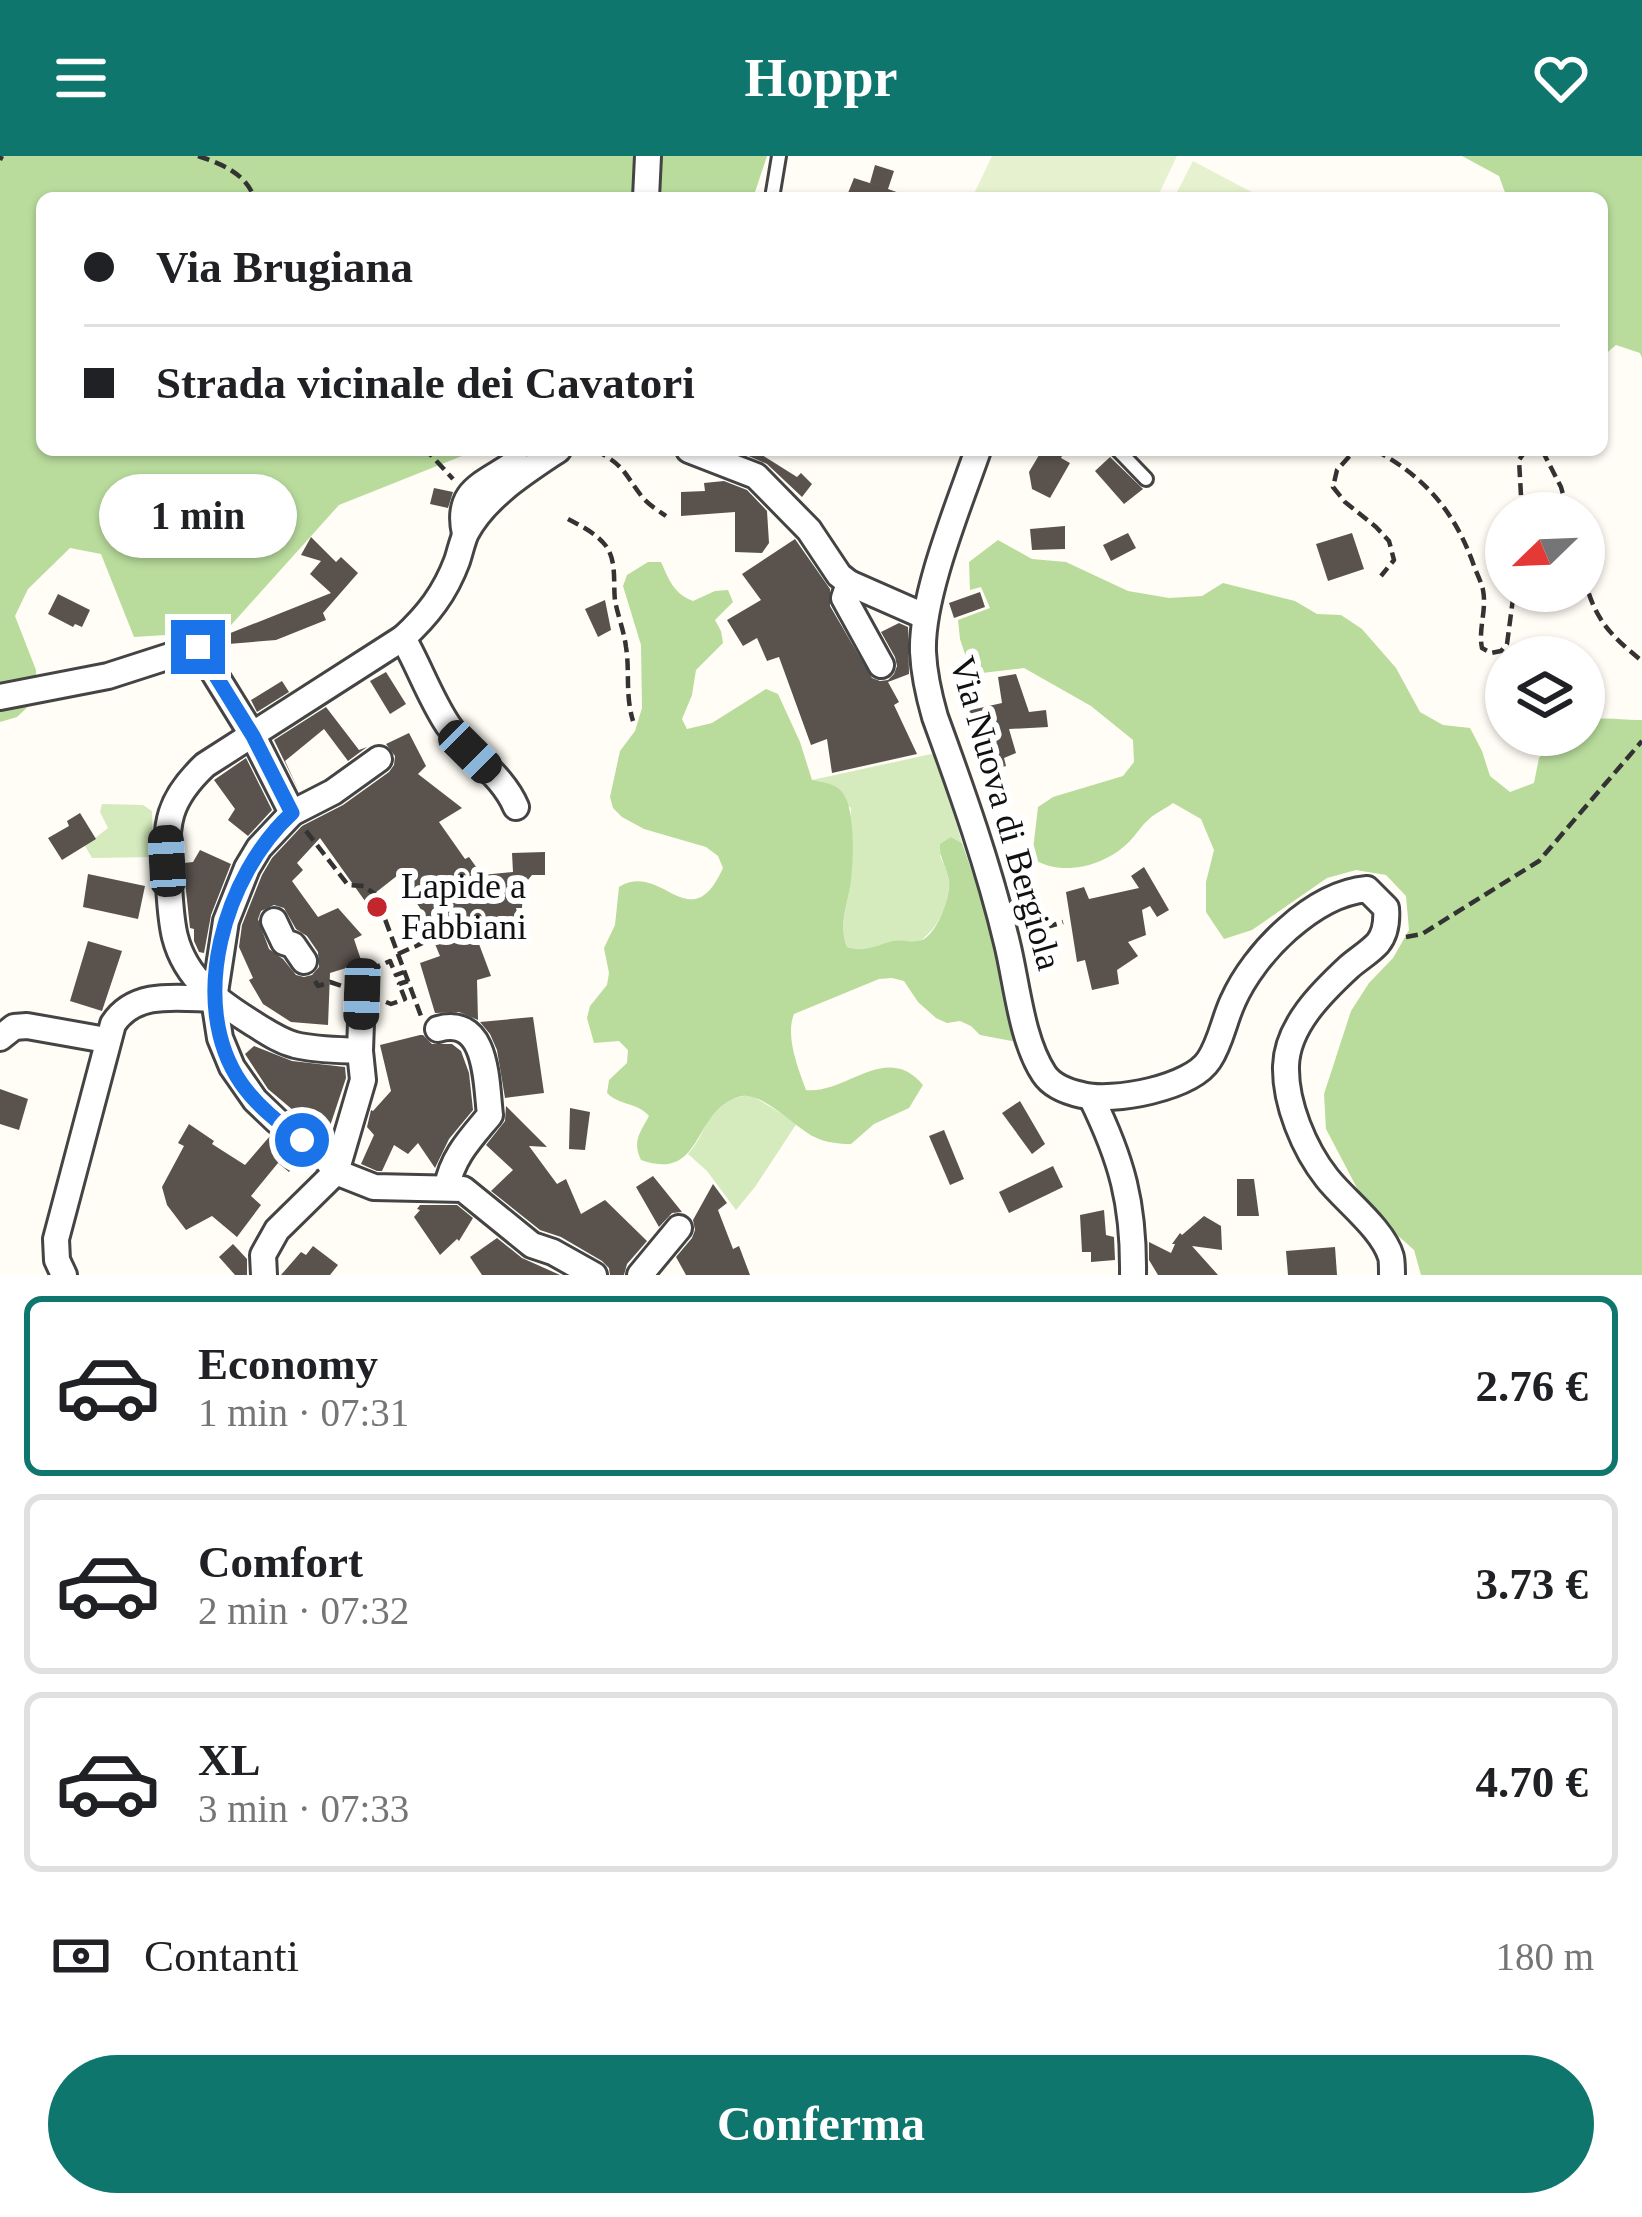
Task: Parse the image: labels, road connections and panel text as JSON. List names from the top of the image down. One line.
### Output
{"streets":{"street":["Via Nuova di Bergiola"]},"places":["Lapide a Fabbiani"],"north":"bottom left","page":{"header":"Hoppr","banner":["Via Brugiana","Strada vicinale dei Cavatori"],"bubble":"1 min","list":[{"name":"Economy","note":"1 min · 07:31","value":"2.76 €"},{"name":"Comfort","note":"2 min · 07:32","value":"3.73 €"},{"name":"XL","note":"3 min · 07:33","value":"4.70 €"}],"pay":["Contanti","180 m"],"buttons":"Conferma"}}
